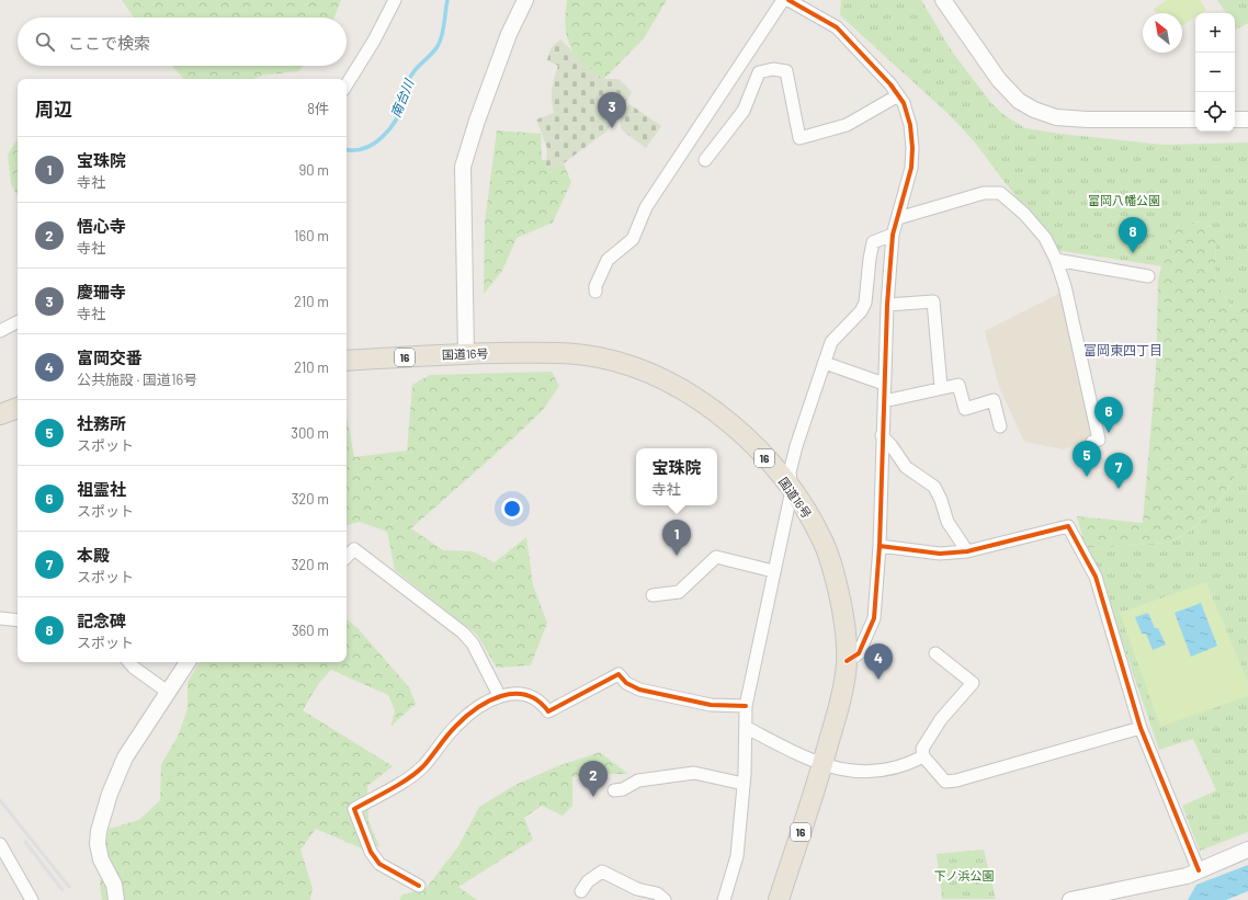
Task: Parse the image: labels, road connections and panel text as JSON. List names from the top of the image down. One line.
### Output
{"streets":{"highway":["国道16号","16"]},"districts":["富岡東四丁目"],"water":["南台川"],"parks":["富岡八幡公園","下ノ浜公園"],"north":"top left","page":{"map_buttons":["+","−"],"search":"ここで検索","heading":["周辺","8件"],"pins":["3","8","6","5","7","1","4","2"],"list":[{"mark":"1","name":"宝珠院","note":"寺社","value":"90 m"},{"mark":"2","name":"悟心寺","note":"寺社","value":"160 m"},{"mark":"3","name":"慶珊寺","note":"寺社","value":"210 m"},{"mark":"4","name":"富岡交番","note":"公共施設 · 国道16号","value":"210 m"},{"mark":"5","name":"社務所","note":"スポット","value":"300 m"},{"mark":"6","name":"祖霊社","note":"スポット","value":"320 m"},{"mark":"7","name":"本殿","note":"スポット","value":"320 m"},{"mark":"8","name":"記念碑","note":"スポット","value":"360 m"}],"popup":["宝珠院","寺社"]}}
